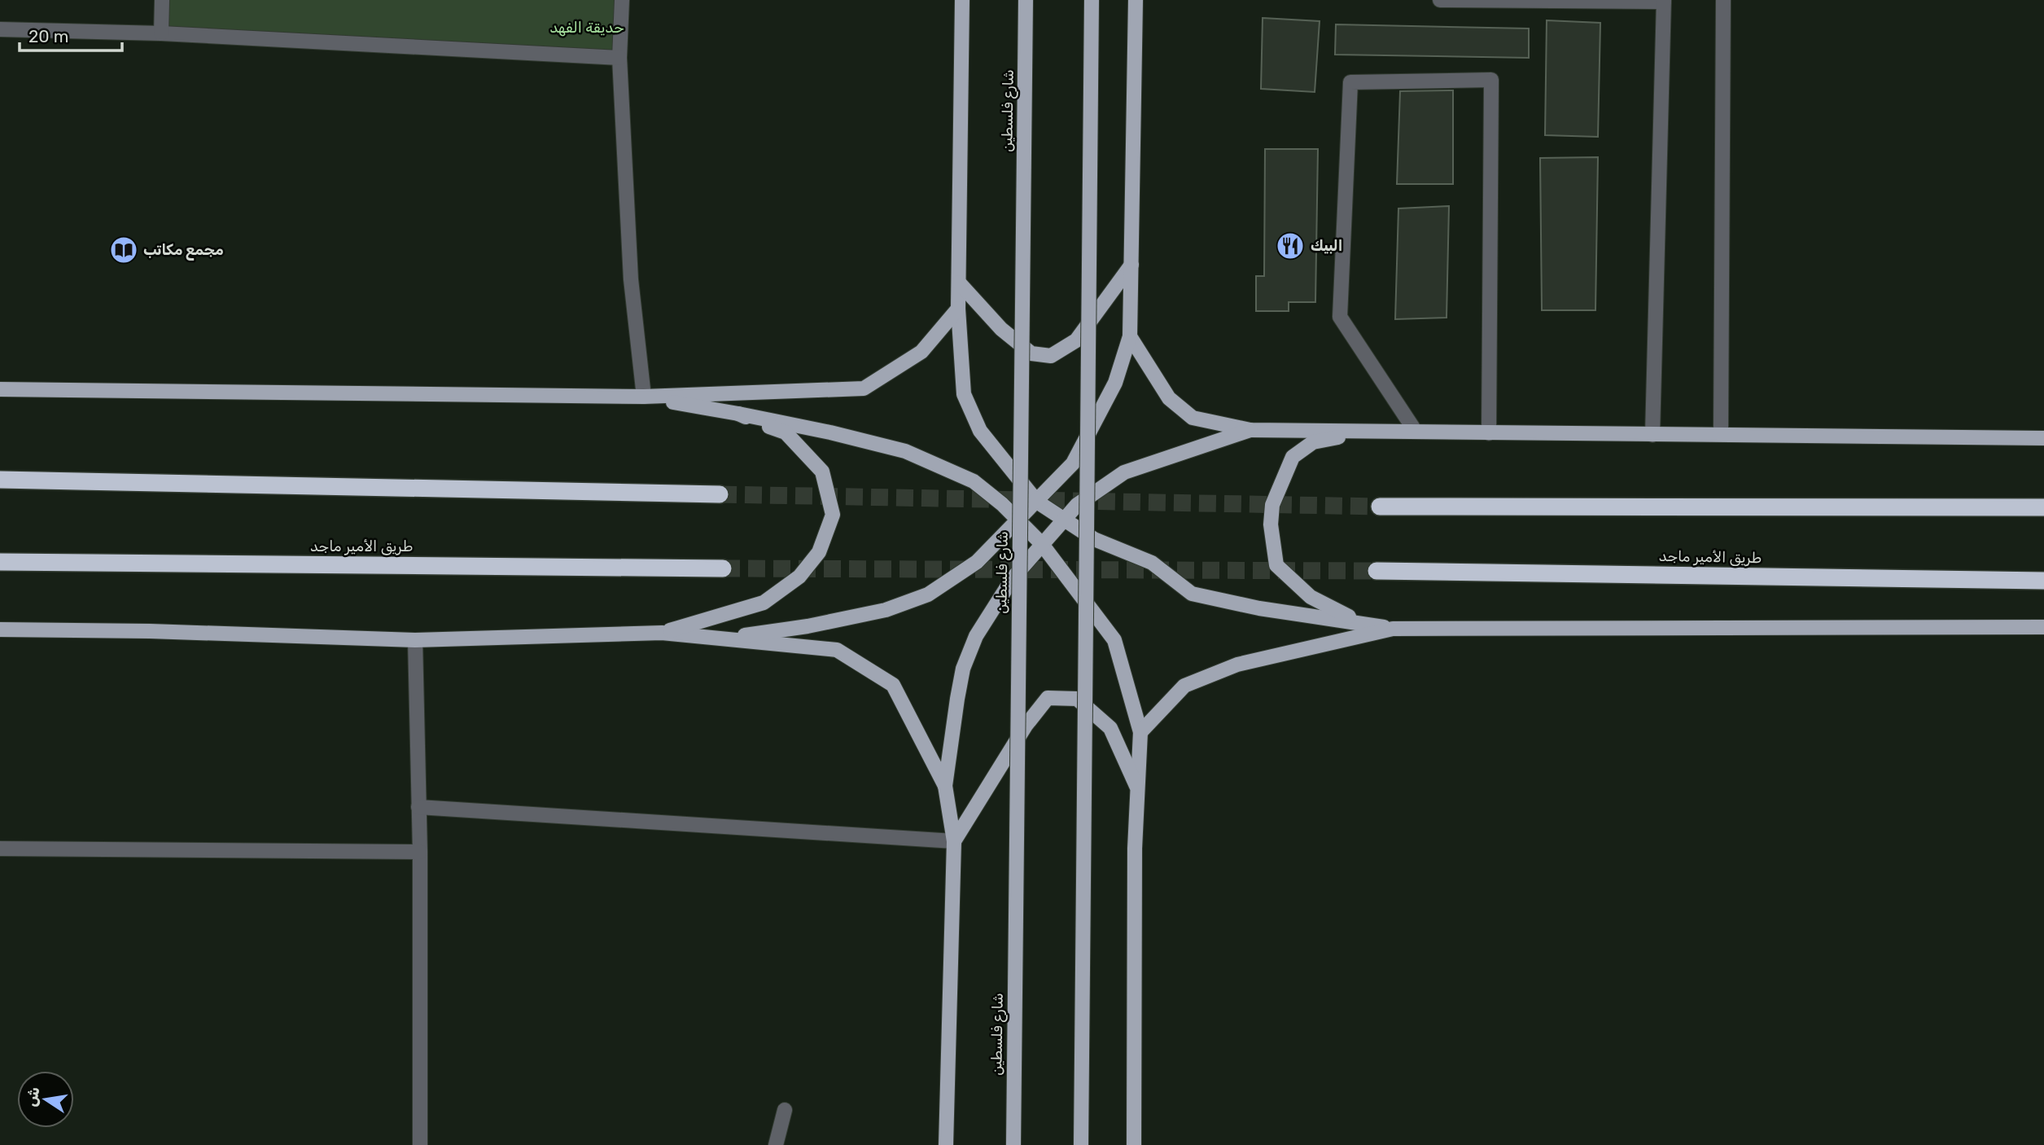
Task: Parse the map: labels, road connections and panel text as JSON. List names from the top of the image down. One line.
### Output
{"streets":{"highway":["طريق الأمير ماجد"],"main road":["شارع فلسطين"]},"parks":["حديقة الفهد"],"places":{"restaurant":["البيك"],"library":["مجمع مكاتب"]},"scale_bar":"20 m","north":"left"}
